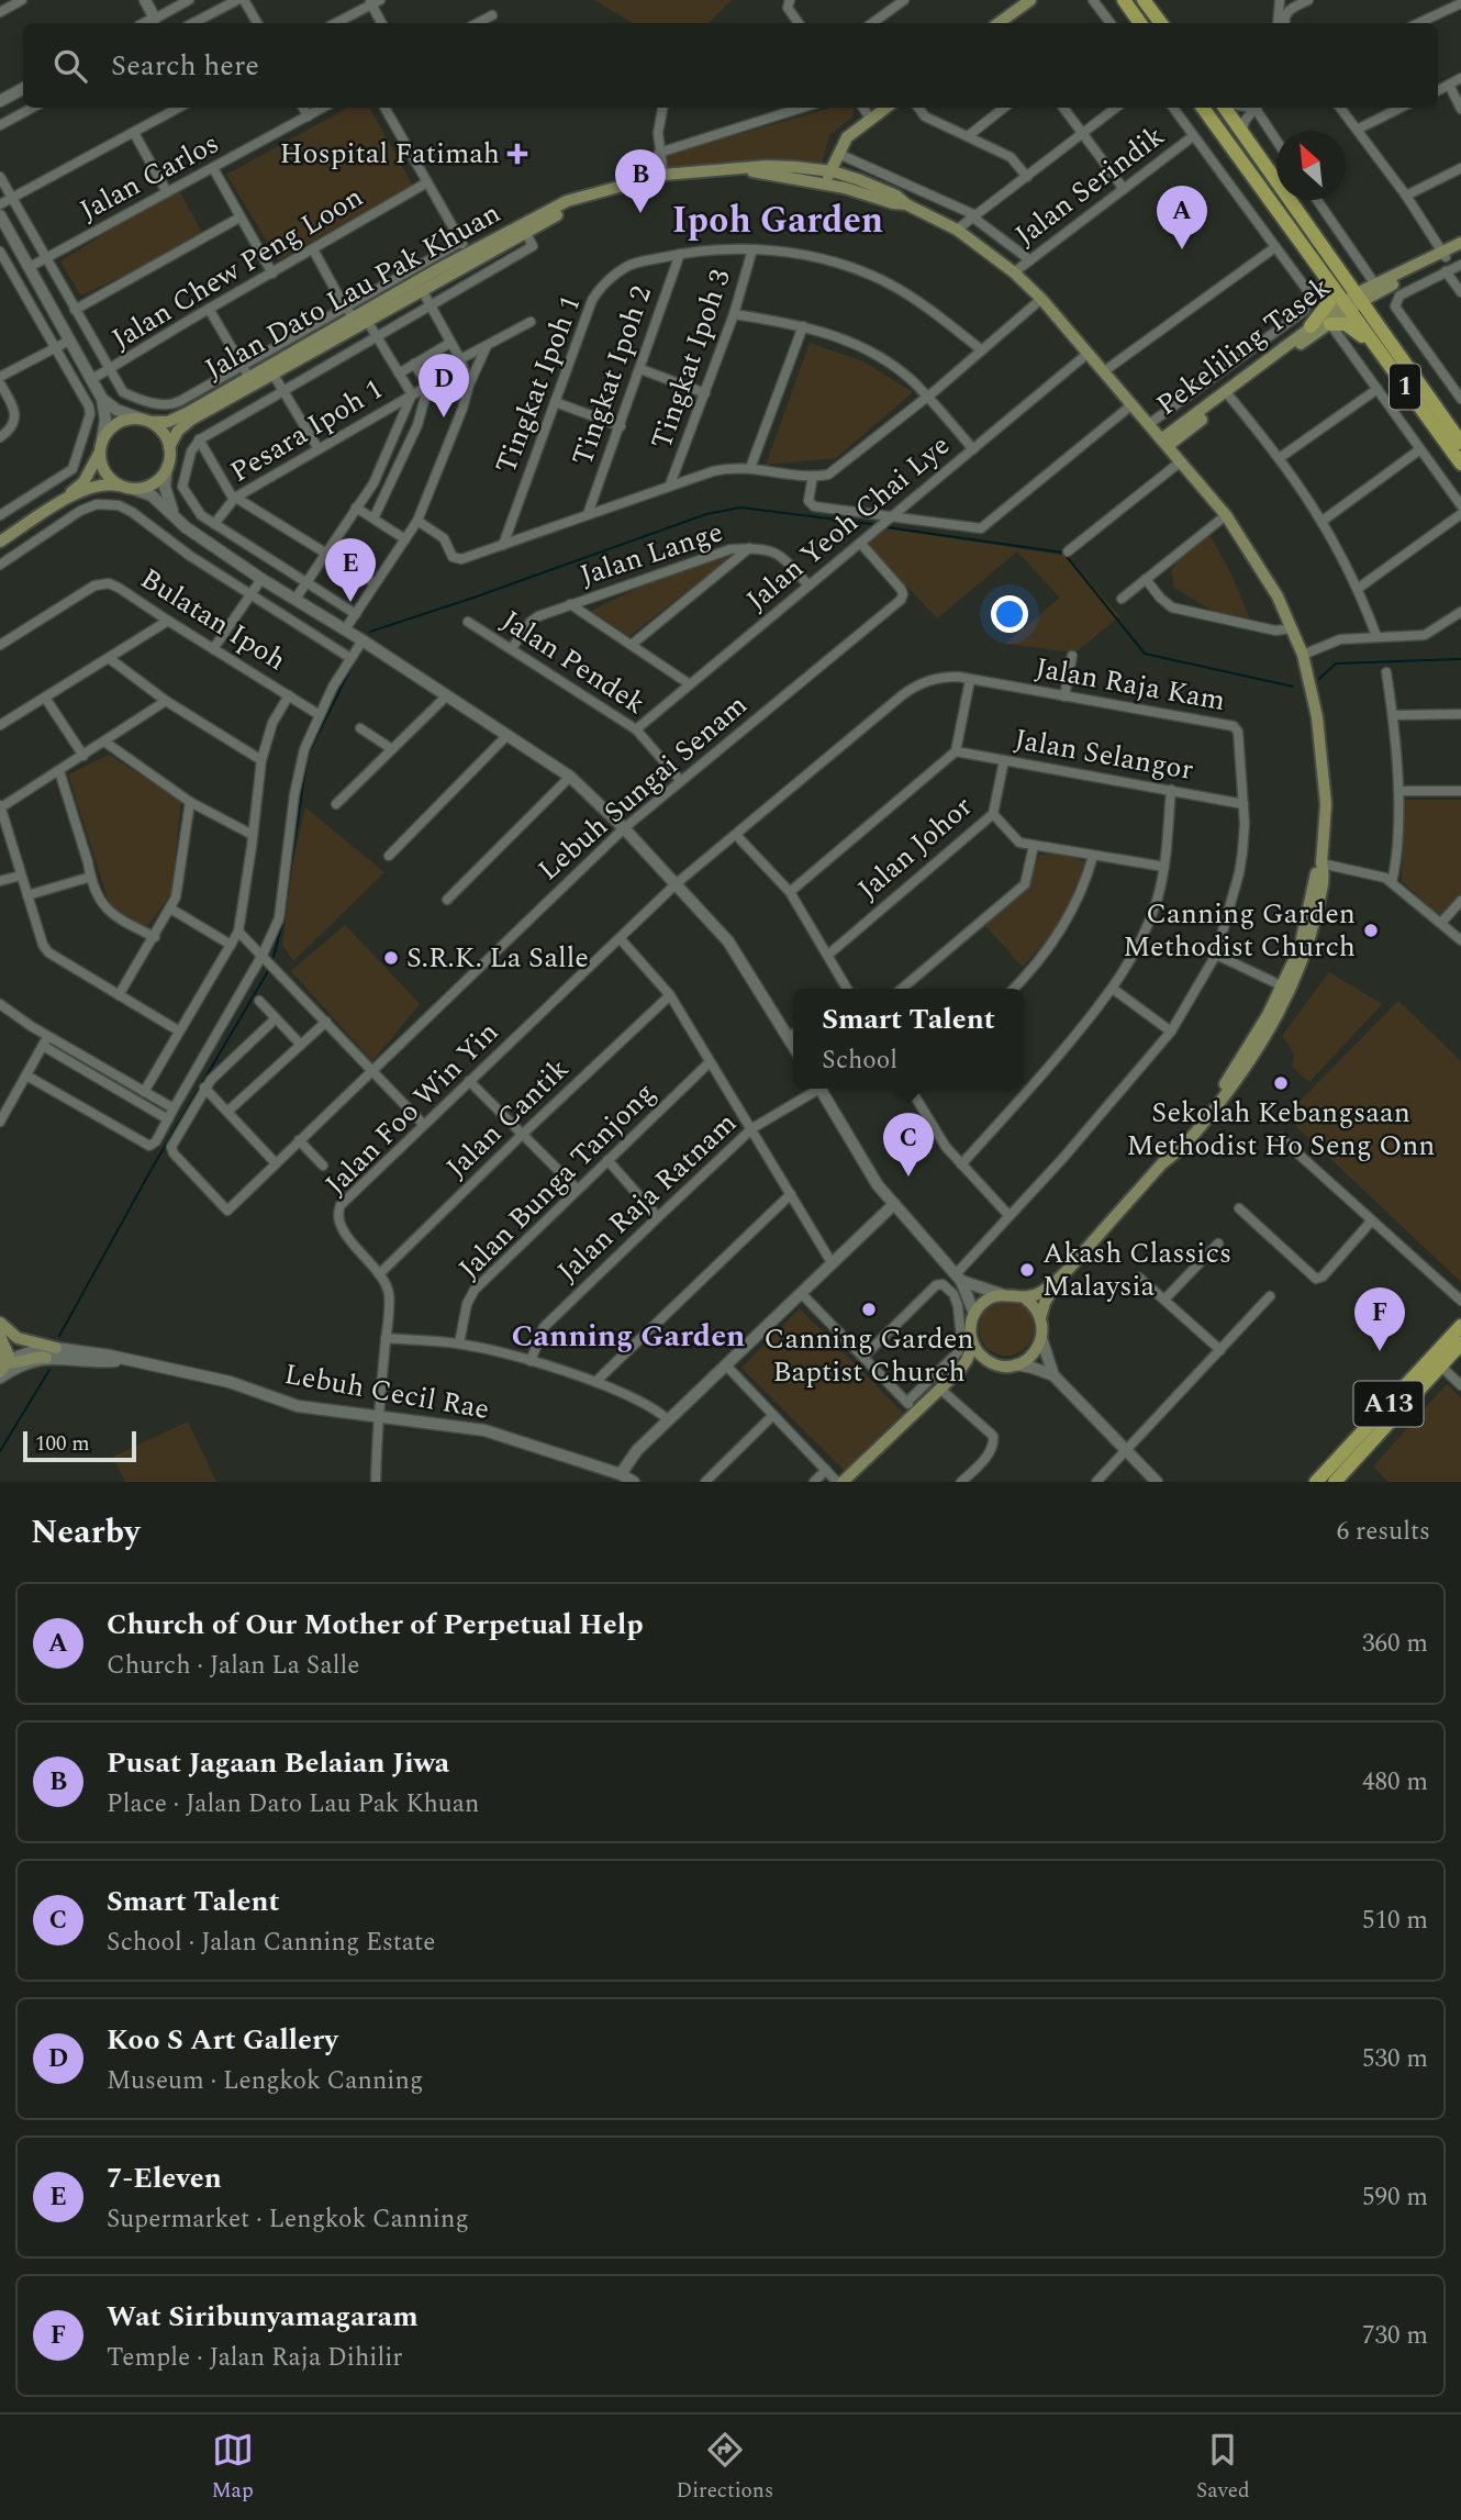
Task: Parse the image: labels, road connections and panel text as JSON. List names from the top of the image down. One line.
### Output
{"streets":{"main road":["Jalan Dato Lau Pak Khuan","Pekeliling Tasek","1","A13"],"street":["Jalan Carlos","Jalan Serindik","Jalan Chew Peng Loon","Tingkat Ipoh 3","Tingkat Ipoh 2","Tingkat Ipoh 1","Pesara Ipoh 1","Jalan Yeoh Chai Lye","Jalan Lange","Bulatan Ipoh","Jalan Pendek","Jalan Raja Kam","Jalan Selangor","Lebuh Sungai Senam","Jalan Johor","Jalan Foo Win Yin","Jalan Cantik","Jalan Bunga Tanjong","Jalan Raja Ratnam","Lebuh Cecil Rae"]},"crossings":[["Jalan Carlos","Jalan Chew Peng Loon"],["Jalan Serindik","Jalan Dato Lau Pak Khuan"],["Jalan Dato Lau Pak Khuan","Pekeliling Tasek"],["Jalan Dato Lau Pak Khuan","Jalan Yeoh Chai Lye"],["Pekeliling Tasek","1"],["Tingkat Ipoh 3","Tingkat Ipoh 1"],["Tingkat Ipoh 2","Tingkat Ipoh 1"],["Jalan Yeoh Chai Lye","Jalan Lange"],["Jalan Yeoh Chai Lye","Jalan Pendek"],["Jalan Yeoh Chai Lye","Lebuh Sungai Senam"],["Jalan Lange","Jalan Pendek"],["Jalan Pendek","Lebuh Sungai Senam"],["Jalan Raja Kam","Jalan Selangor"],["Jalan Raja Kam","Jalan Foo Win Yin"],["Jalan Selangor","Jalan Johor"],["Jalan Foo Win Yin","Jalan Cantik"],["Jalan Foo Win Yin","Lebuh Cecil Rae"]],"districts":["Ipoh Garden","Canning Garden"],"places":{"health":["Hospital Fatimah"],"other":["Canning Garden Methodist Church","S.R.K. La Salle","Sekolah Kebangsaan Methodist Ho Seng Onn","Akash Classics Malaysia","Canning Garden Baptist Church"]},"scale_bar":"100 m","north":"top left","page":{"search":"Search here","pins":["B","A","D","E","C","F"],"popup":["Smart Talent","School"],"scale":"100 m","heading":["Nearby","6 results"],"list":[{"mark":"A","name":"Church of Our Mother of Perpetual Help","note":"Church · Jalan La Salle","value":"360 m"},{"mark":"B","name":"Pusat Jagaan Belaian Jiwa","note":"Place · Jalan Dato Lau Pak Khuan","value":"480 m"},{"mark":"C","name":"Smart Talent","note":"School · Jalan Canning Estate","value":"510 m"},{"mark":"D","name":"Koo S Art Gallery","note":"Museum · Lengkok Canning","value":"530 m"},{"mark":"E","name":"7-Eleven","note":"Supermarket · Lengkok Canning","value":"590 m"},{"mark":"F","name":"Wat Siribunyamagaram","note":"Temple · Jalan Raja Dihilir","value":"730 m"}],"nav":["Map","Directions","Saved"]}}
